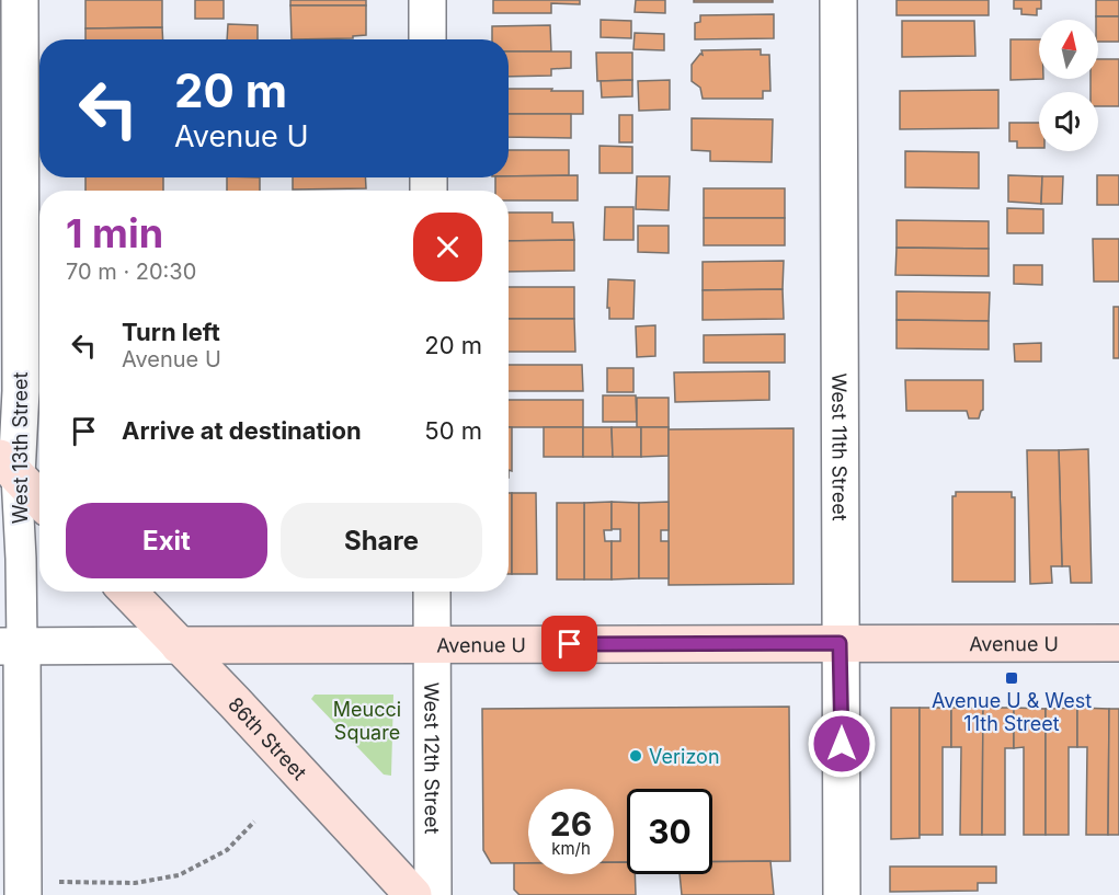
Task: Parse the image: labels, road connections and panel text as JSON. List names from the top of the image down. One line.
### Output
{"streets":{"main road":["Avenue U","86th Street"],"street":["West 13th Street","West 11th Street","West 12th Street"]},"crossings":[["West 13th Street","Avenue U"],["West 11th Street","Avenue U"],["Avenue U","86th Street"],["Avenue U","West 12th Street"]],"parks":["Meucci Square"],"places":{"transit":["Avenue U & West 11th Street"],"other":["Verizon"]},"north":"top","page":{"turn":["20 m","Avenue U"],"heading":["1 min","70 m · 20:30"],"list":[{"name":"Turn left","note":"Avenue U","value":"20 m"},{"name":"Arrive at destination","value":"50 m"}],"buttons":["Exit","Share"],"speed":"26 km/h","limit":"30"}}
